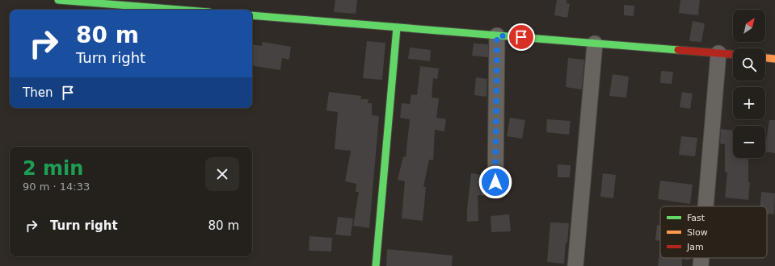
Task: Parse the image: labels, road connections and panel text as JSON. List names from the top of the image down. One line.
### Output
{"legend":["Fast","Slow","Jam"],"north":"top right","page":{"map_buttons":["+","−"],"turn":["80 m","Turn right"],"then":"Then","heading":["2 min","90 m · 14:33"],"list":[{"name":"Turn right","value":"80 m"}]}}
